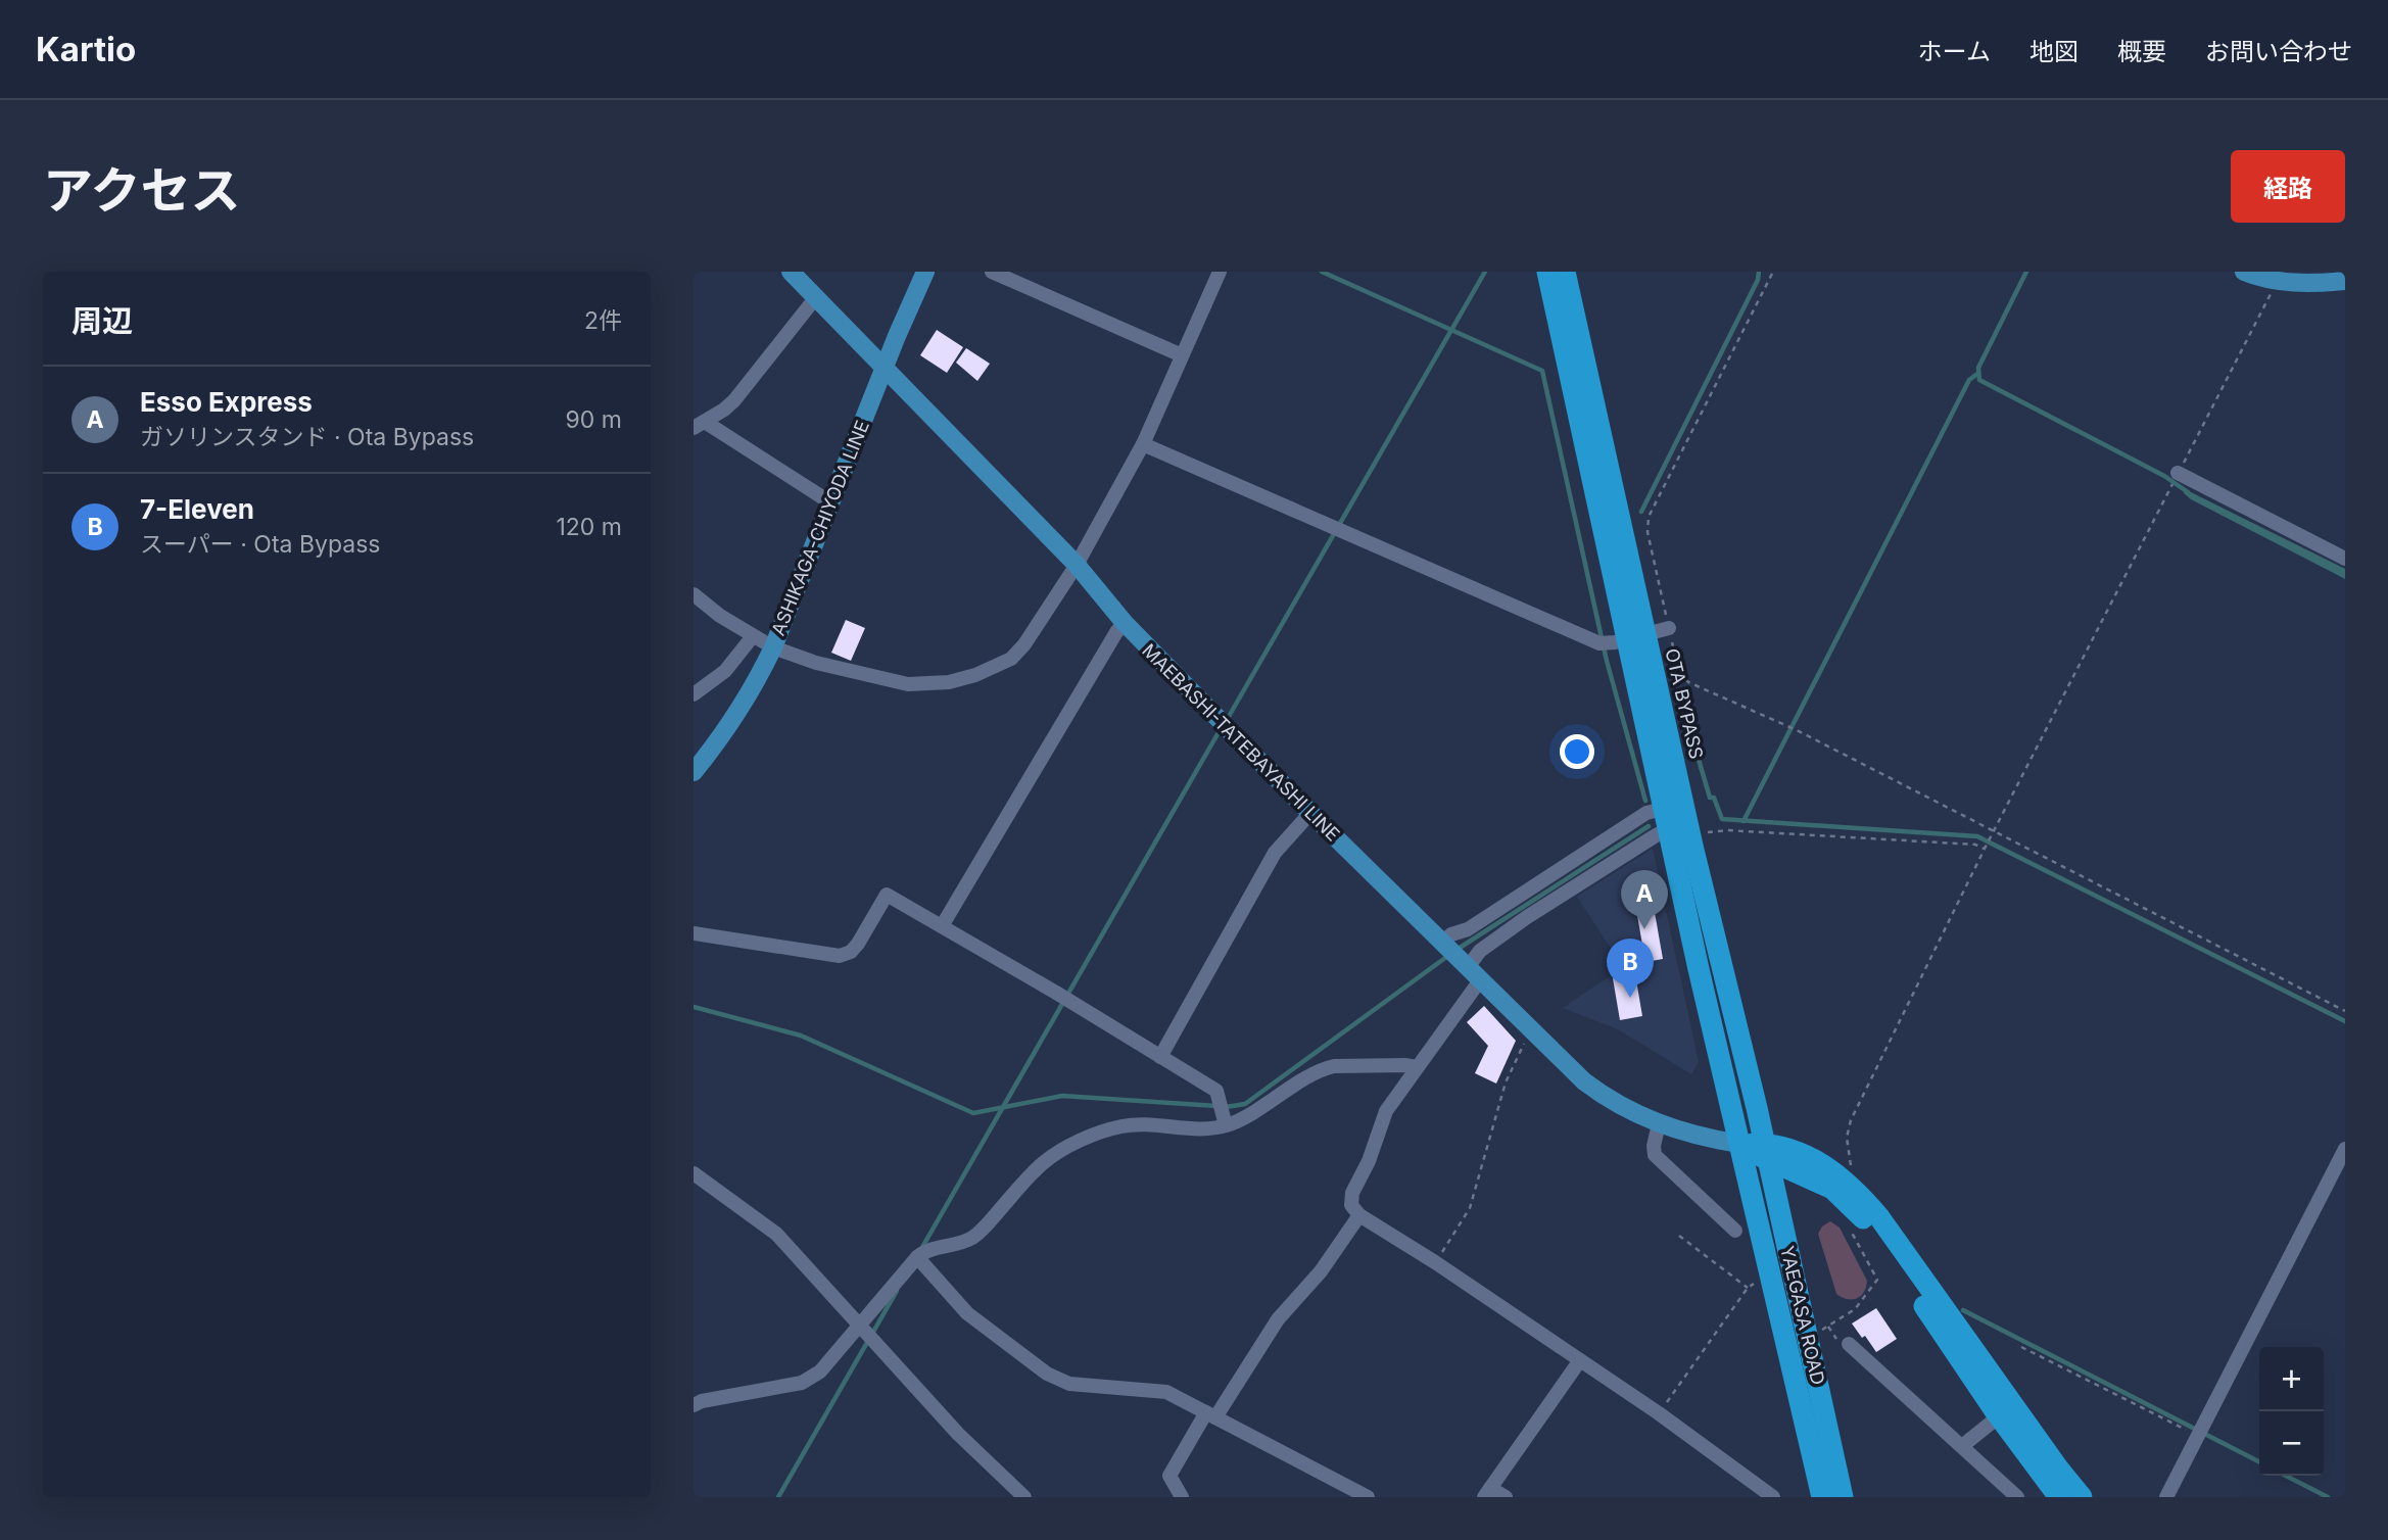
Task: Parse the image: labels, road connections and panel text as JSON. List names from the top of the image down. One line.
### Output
{"streets":{"highway":["OTA BYPASS","YAEGASA ROAD"],"main road":["ASHIKAGA-CHIYODA LINE","MAEBASHI-TATEBAYASHI LINE"]},"crossings":[["ASHIKAGA-CHIYODA LINE","MAEBASHI-TATEBAYASHI LINE"],["OTA BYPASS","MAEBASHI-TATEBAYASHI LINE"],["OTA BYPASS","YAEGASA ROAD"],["MAEBASHI-TATEBAYASHI LINE","YAEGASA ROAD"]],"page":{"header":"Kartio","nav":["ホーム","地図","概要","お問い合わせ"],"title":"アクセス","buttons":"経路","heading":["周辺","2件"],"list":[{"mark":"A","name":"Esso Express","note":"ガソリンスタンド · Ota Bypass","value":"90 m"},{"mark":"B","name":"7-Eleven","note":"スーパー · Ota Bypass","value":"120 m"}],"pins":["A","B"],"map_buttons":["+","−"]}}
